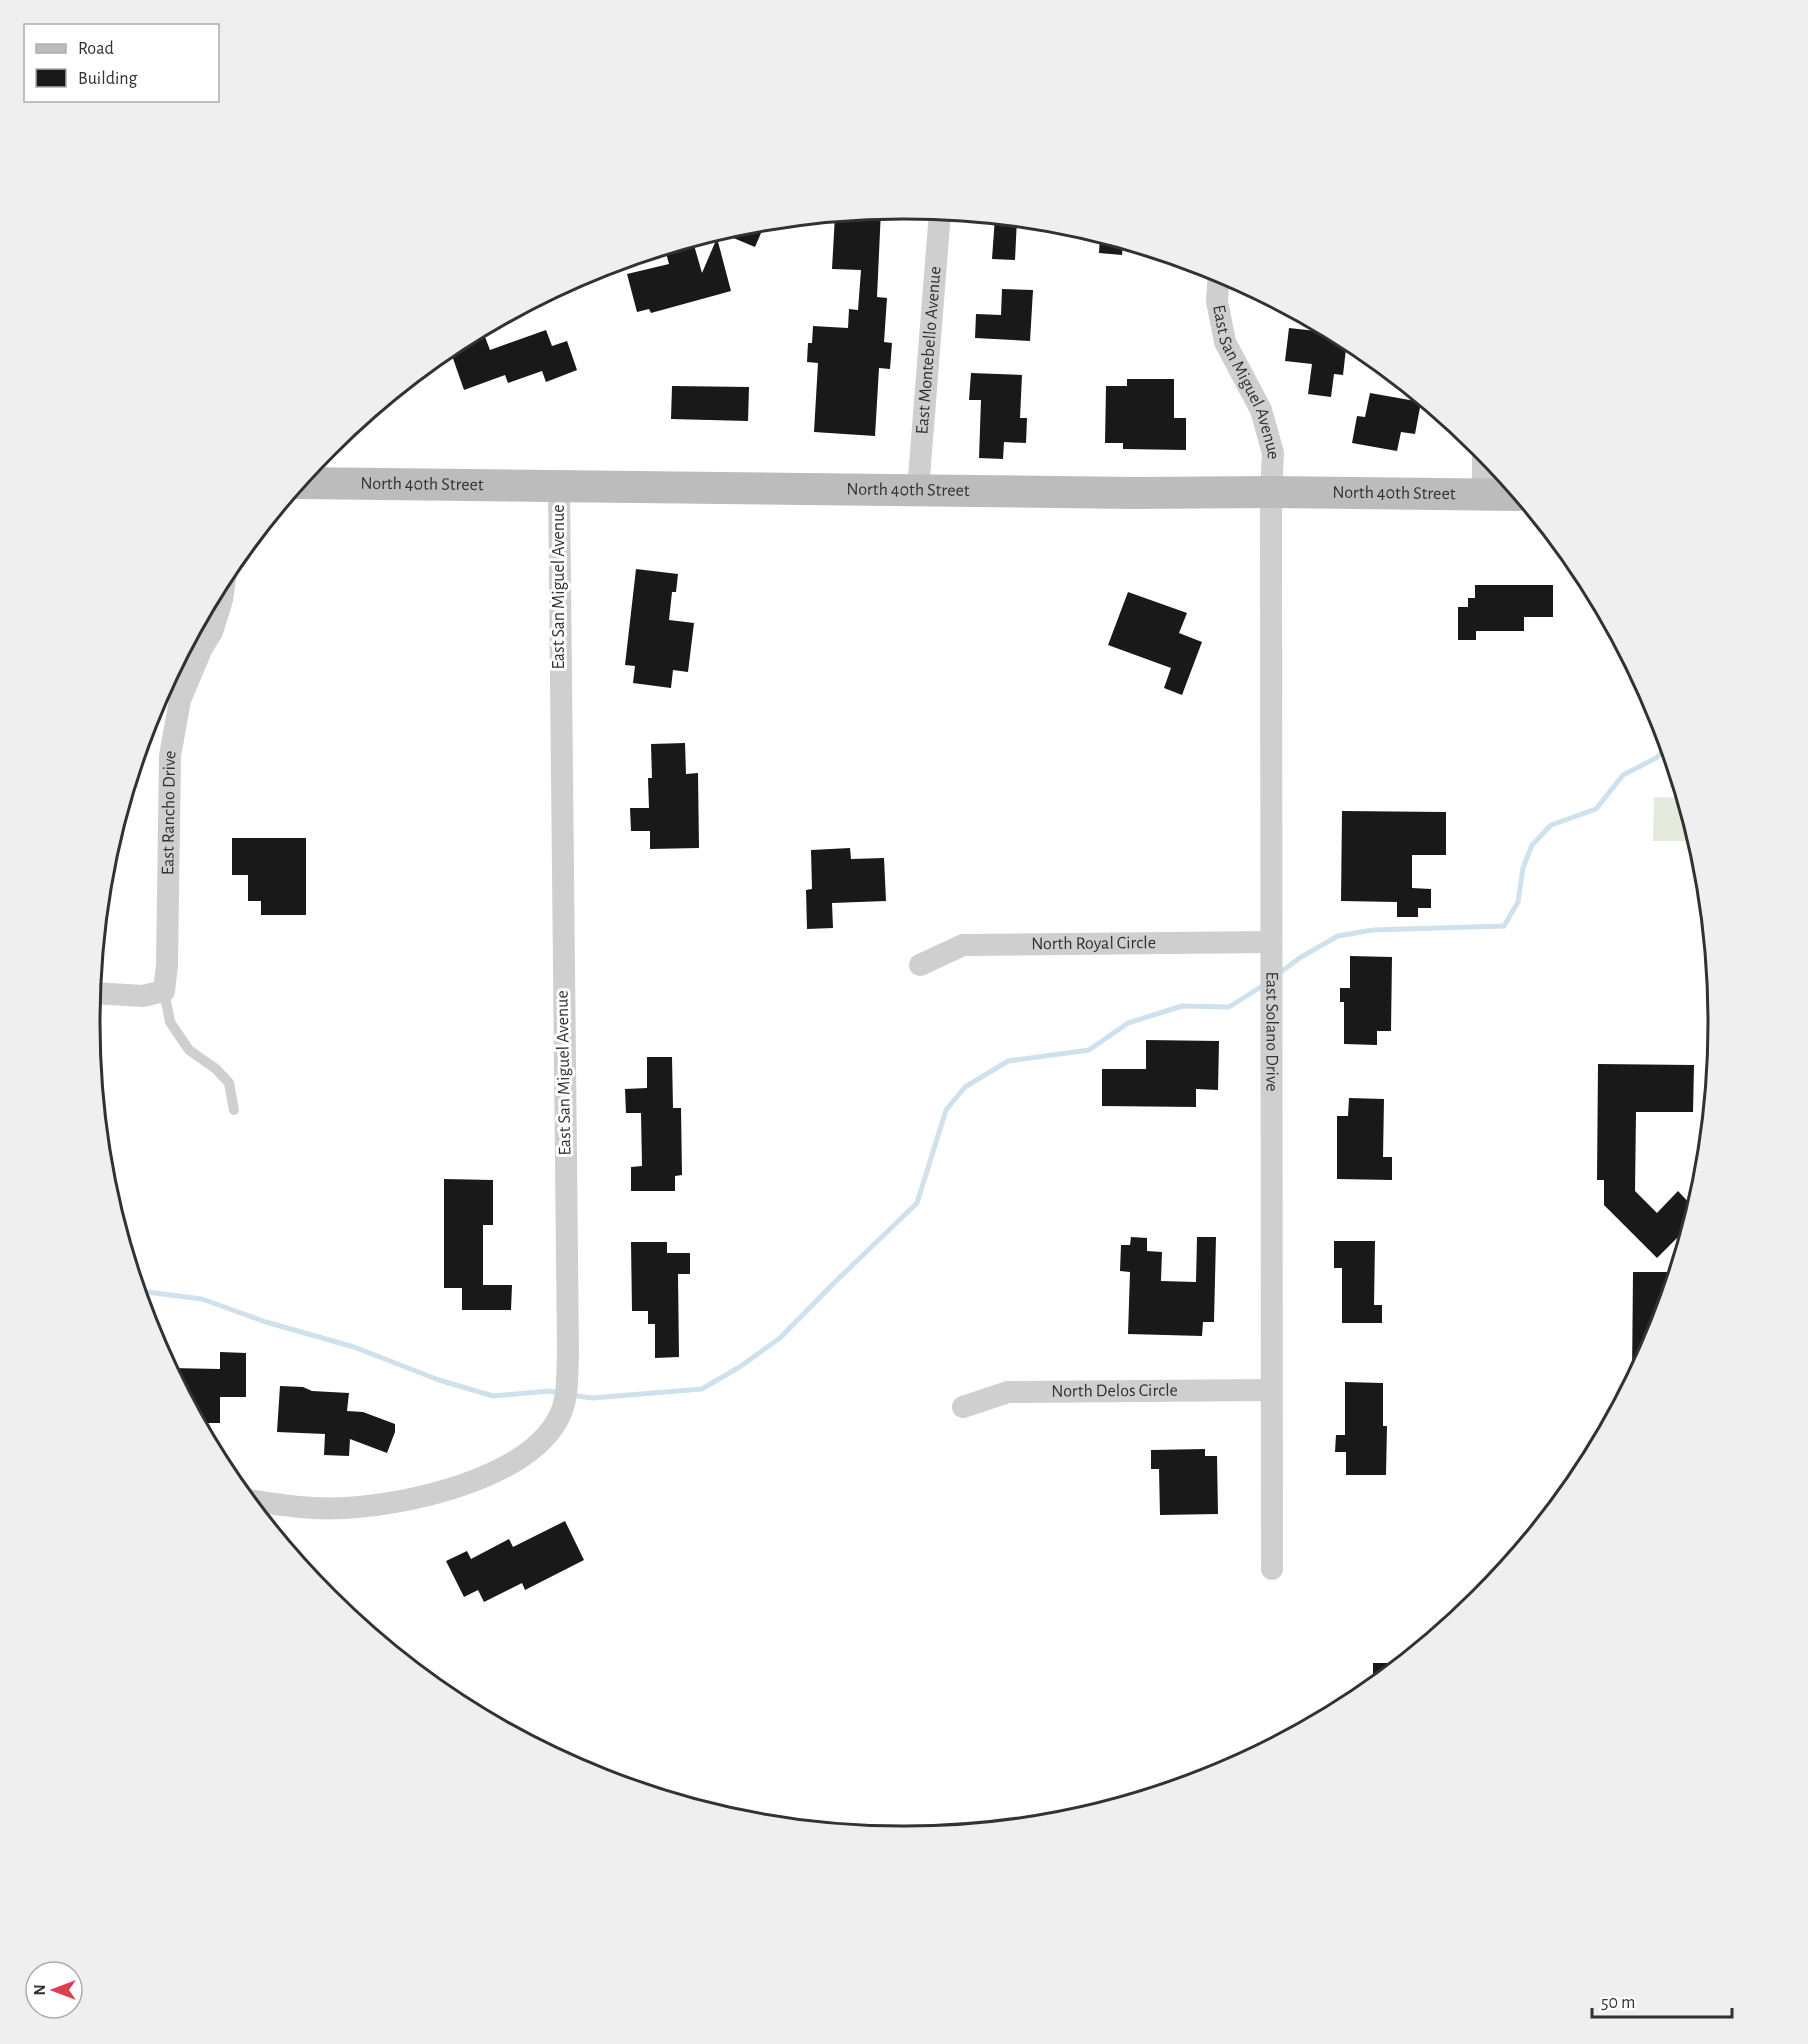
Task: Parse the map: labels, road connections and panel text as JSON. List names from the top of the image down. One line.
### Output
{"streets":{"street":["East Montebello Avenue","East San Miguel Avenue","North 40th Street","East Rancho Drive","North Royal Circle","East Solano Drive","North Delos Circle"]},"crossings":[["East Montebello Avenue","North 40th Street"],["East San Miguel Avenue","North 40th Street"],["East San Miguel Avenue","East Solano Drive"],["North 40th Street","East Solano Drive"],["North Royal Circle","East Solano Drive"],["East Solano Drive","North Delos Circle"]],"legend":["Road","Building"],"scale_bar":"50 m","north":"left"}
